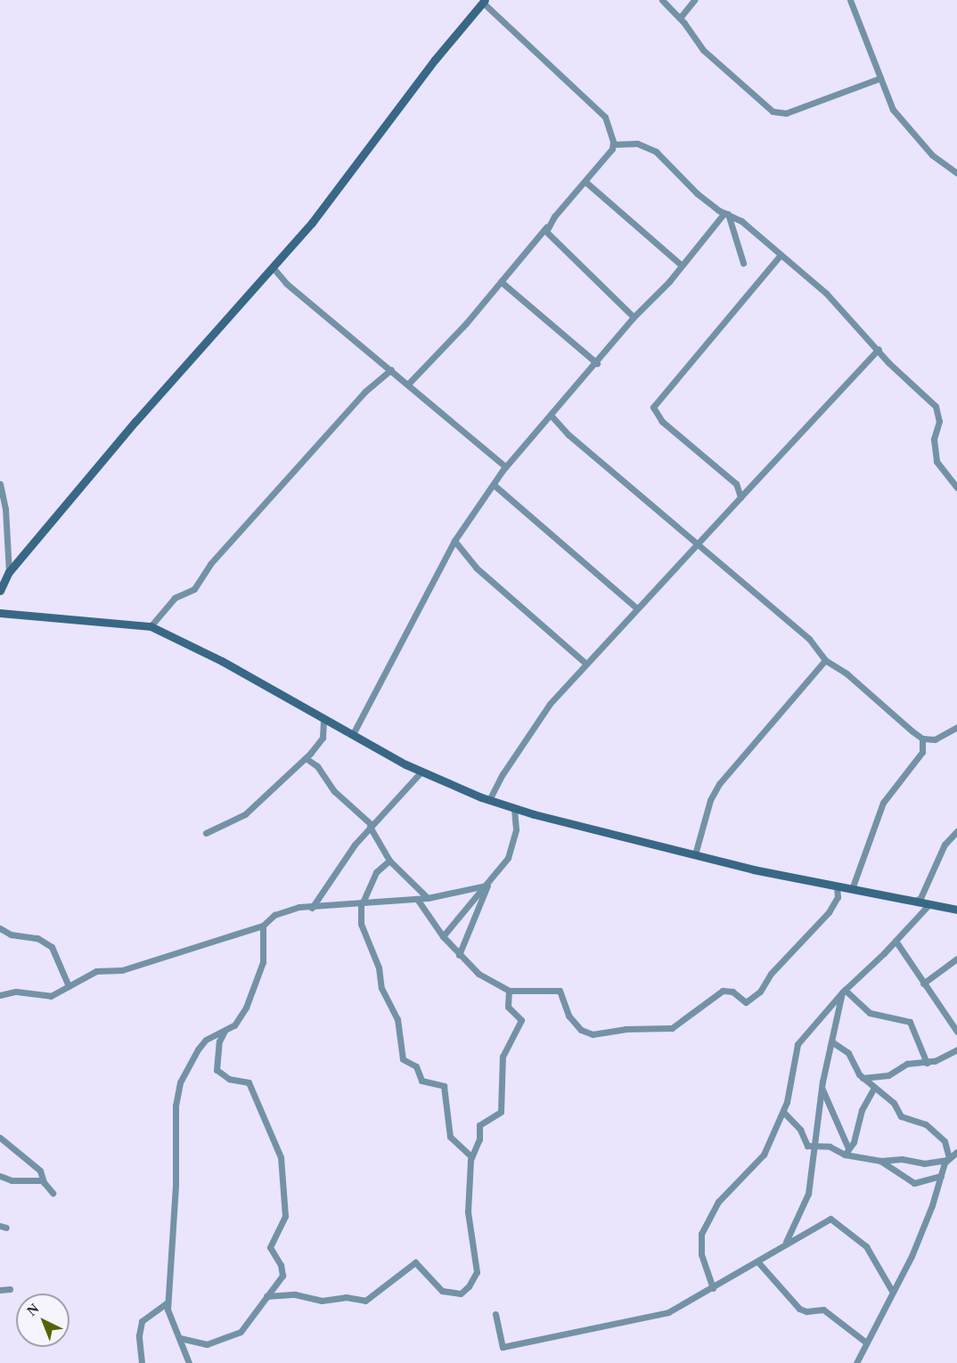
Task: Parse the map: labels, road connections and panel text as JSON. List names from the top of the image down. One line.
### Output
{"north":"top left"}
